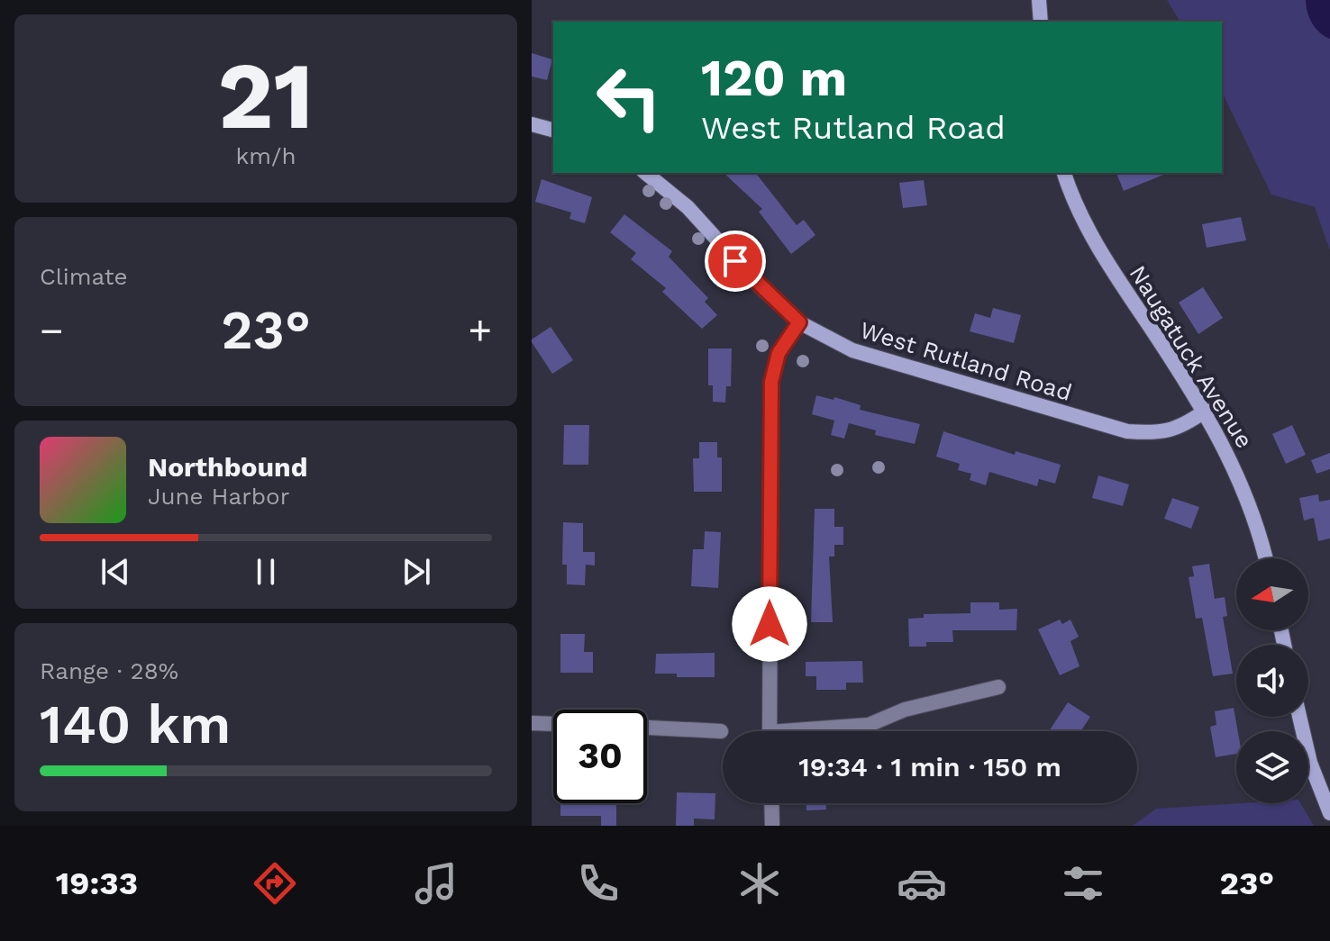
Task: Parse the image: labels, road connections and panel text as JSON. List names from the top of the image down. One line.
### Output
{"streets":{"main road":["Naugatuck Avenue","West Rutland Road"]},"crossings":[["Naugatuck Avenue","West Rutland Road"]],"north":"left","page":{"tile":[["21","km/h"],"Climate",["Range · 28%","140 km"]],"turn":["120 m","West Rutland Road"],"heat":["−","23°","+"],"song":["Northbound","June Harbor"],"limit":"30","trip":"19:34 · 1 min · 150 m","tabs":["19:33","23°"]}}
